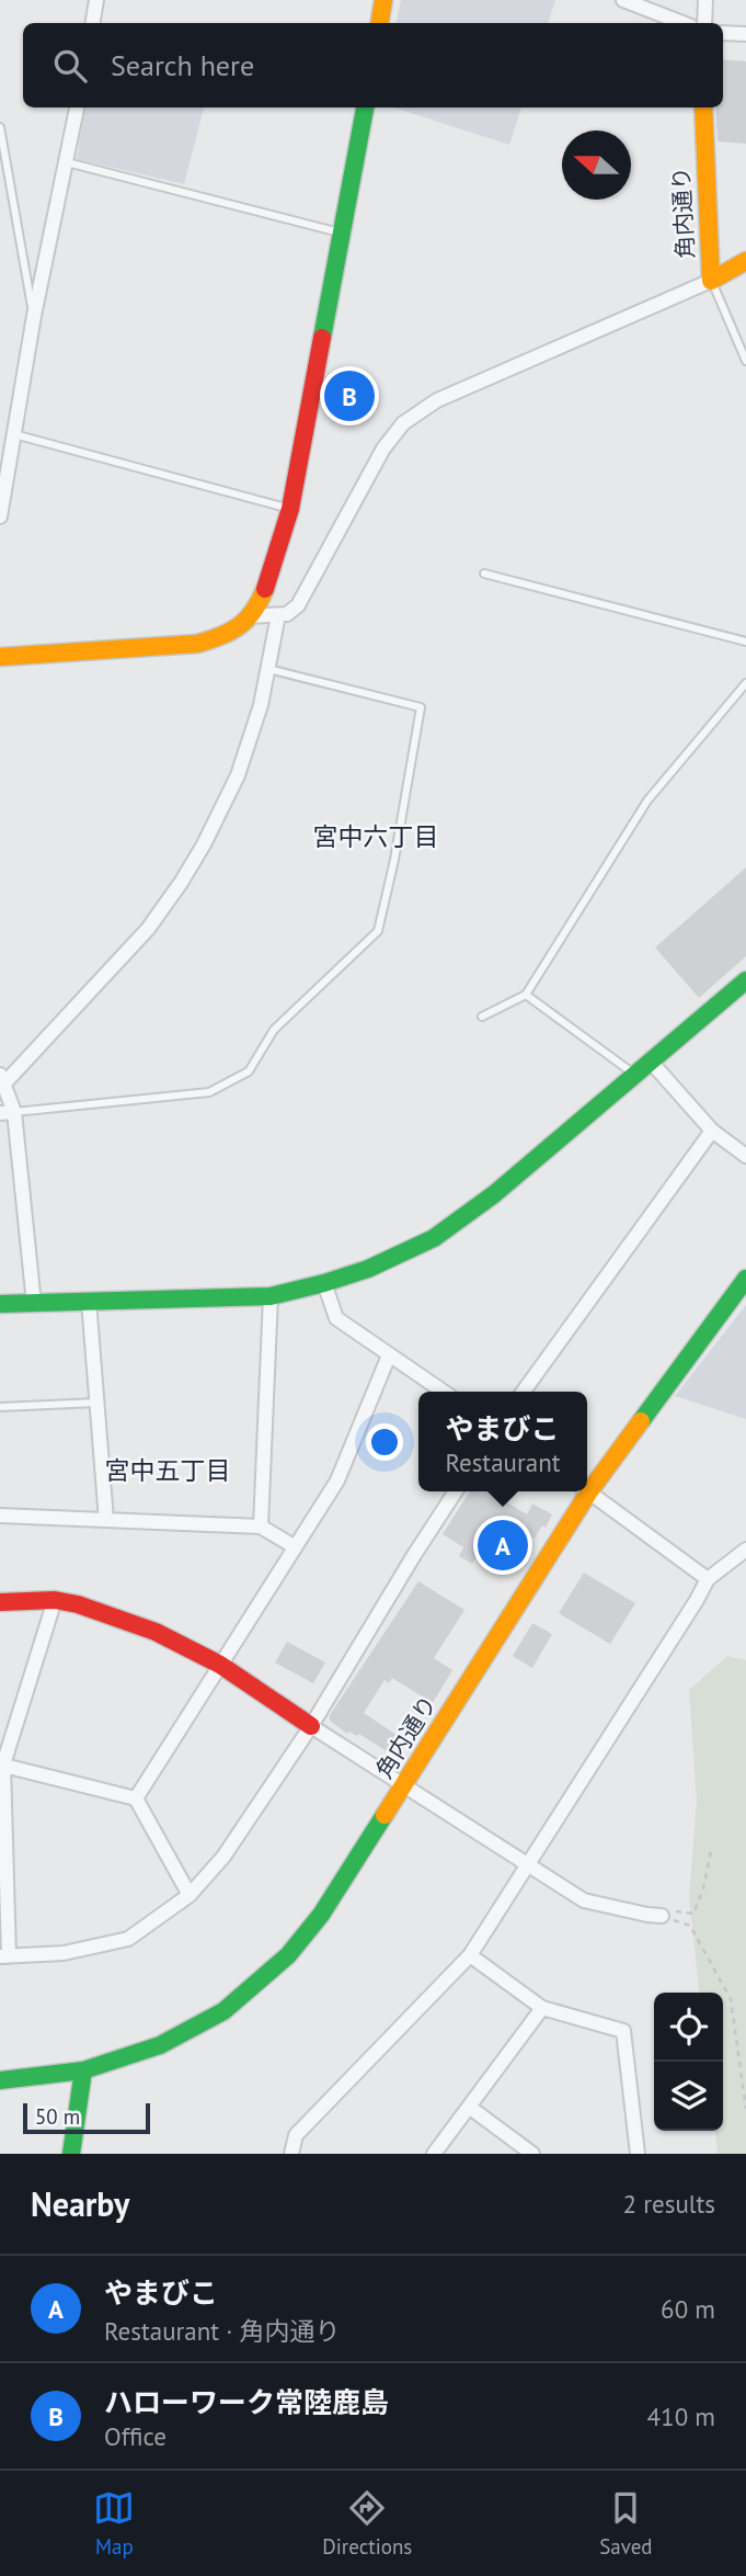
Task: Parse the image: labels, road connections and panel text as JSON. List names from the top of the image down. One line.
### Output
{"streets":{"street":["角内通り"]},"districts":["宮中六丁目","宮中五丁目"],"scale_bar":"50 m","north":"left","page":{"search":"Search here","pins":["B","A"],"popup":["やまびこ","Restaurant"],"scale":"50 m","heading":["Nearby","2 results"],"list":[{"mark":"A","name":"やまびこ","note":"Restaurant · 角内通り","value":"60 m"},{"mark":"B","name":"ハローワーク常陸鹿島","note":"Office","value":"410 m"}],"nav":["Map","Directions","Saved"]}}
